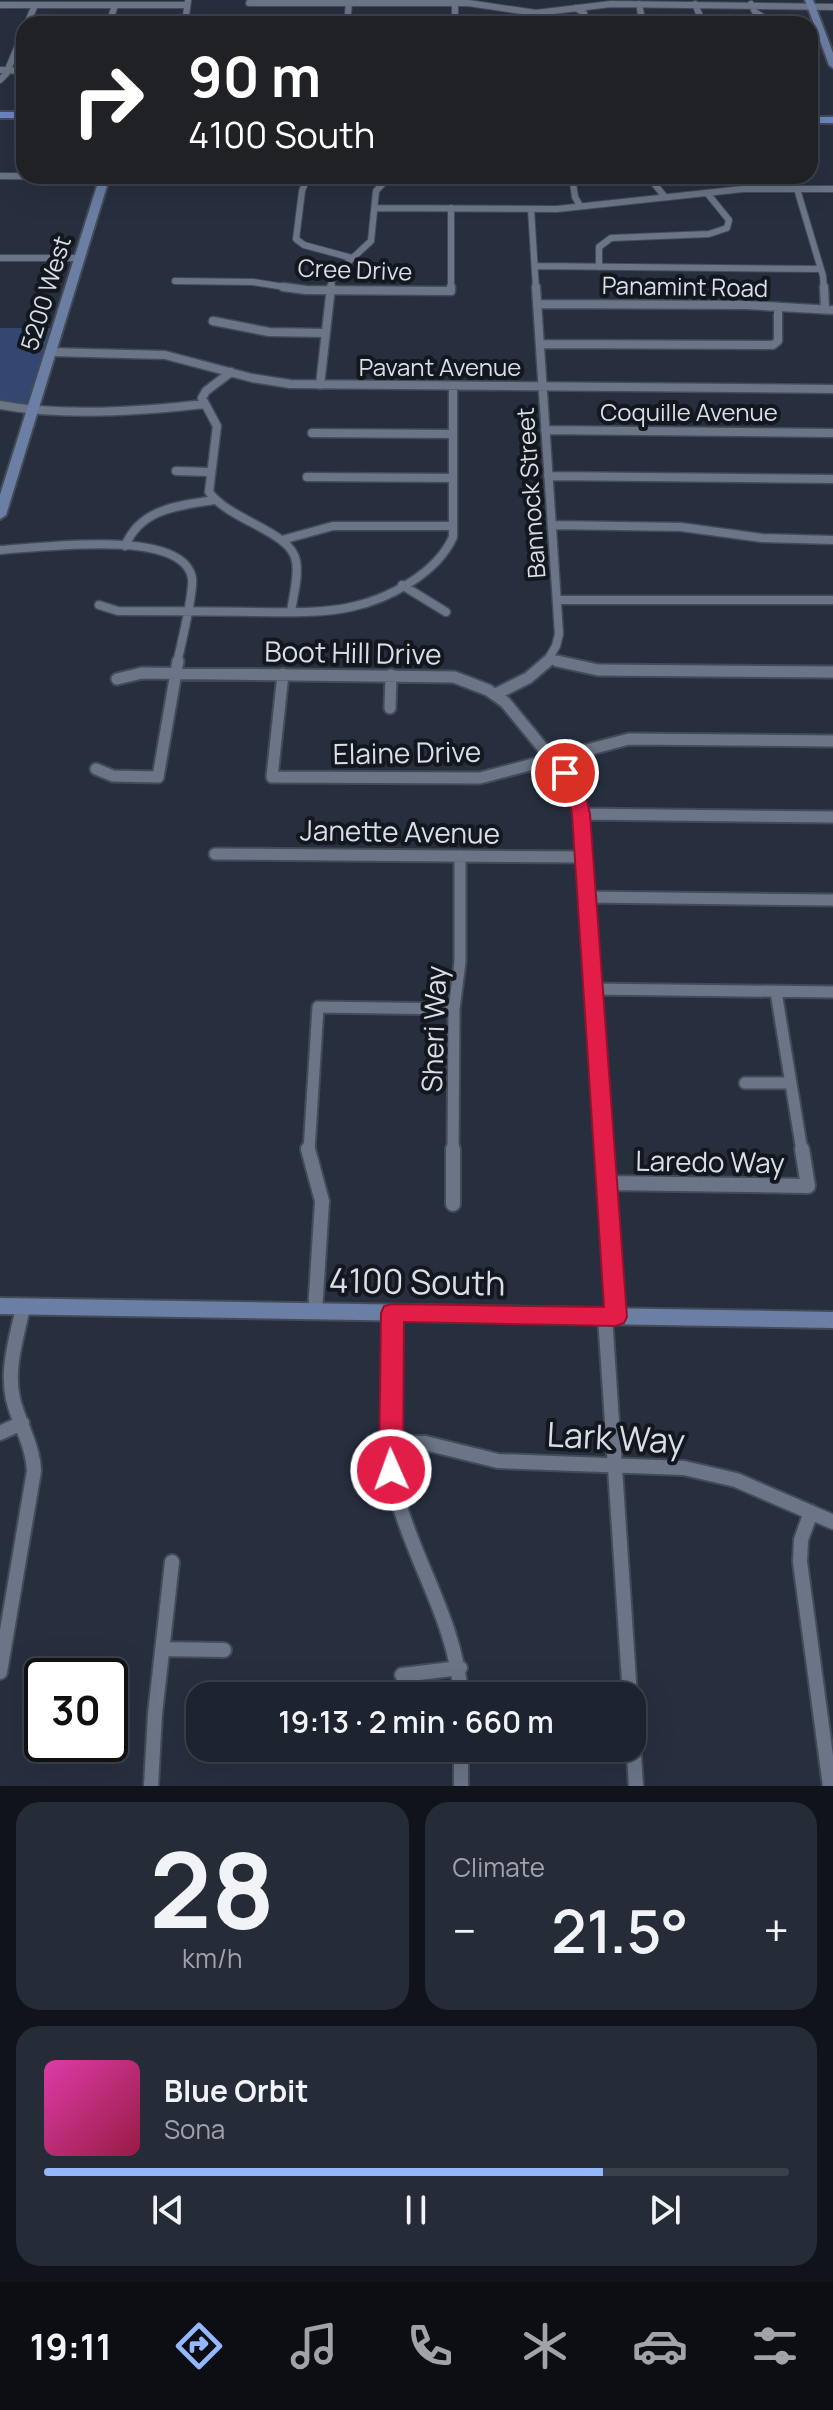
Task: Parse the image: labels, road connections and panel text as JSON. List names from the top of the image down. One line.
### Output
{"streets":{"street":["Cree Drive","Panamint Road","5200 West","Pavant Avenue","Coquille Avenue","Bannock Street","Boot Hill Drive","Elaine Drive","Janette Avenue","Sheri Way","Laredo Way","4100 South","Lark Way"]},"crossings":[["Panamint Road","Bannock Street"],["5200 West","Pavant Avenue"],["Pavant Avenue","Bannock Street"],["Coquille Avenue","Bannock Street"],["Boot Hill Drive","Elaine Drive"],["Boot Hill Drive","Janette Avenue"],["Boot Hill Drive","Laredo Way"],["Boot Hill Drive","4100 South"],["Boot Hill Drive","Lark Way"],["Janette Avenue","Sheri Way"]],"page":{"turn":["90 m","4100 South"],"limit":"30","trip":"19:13 · 2 min · 660 m","tile":[["28","km/h"],"Climate"],"heat":["−","21.5°","+"],"song":["Blue Orbit","Sona"],"tabs":"19:11"}}
